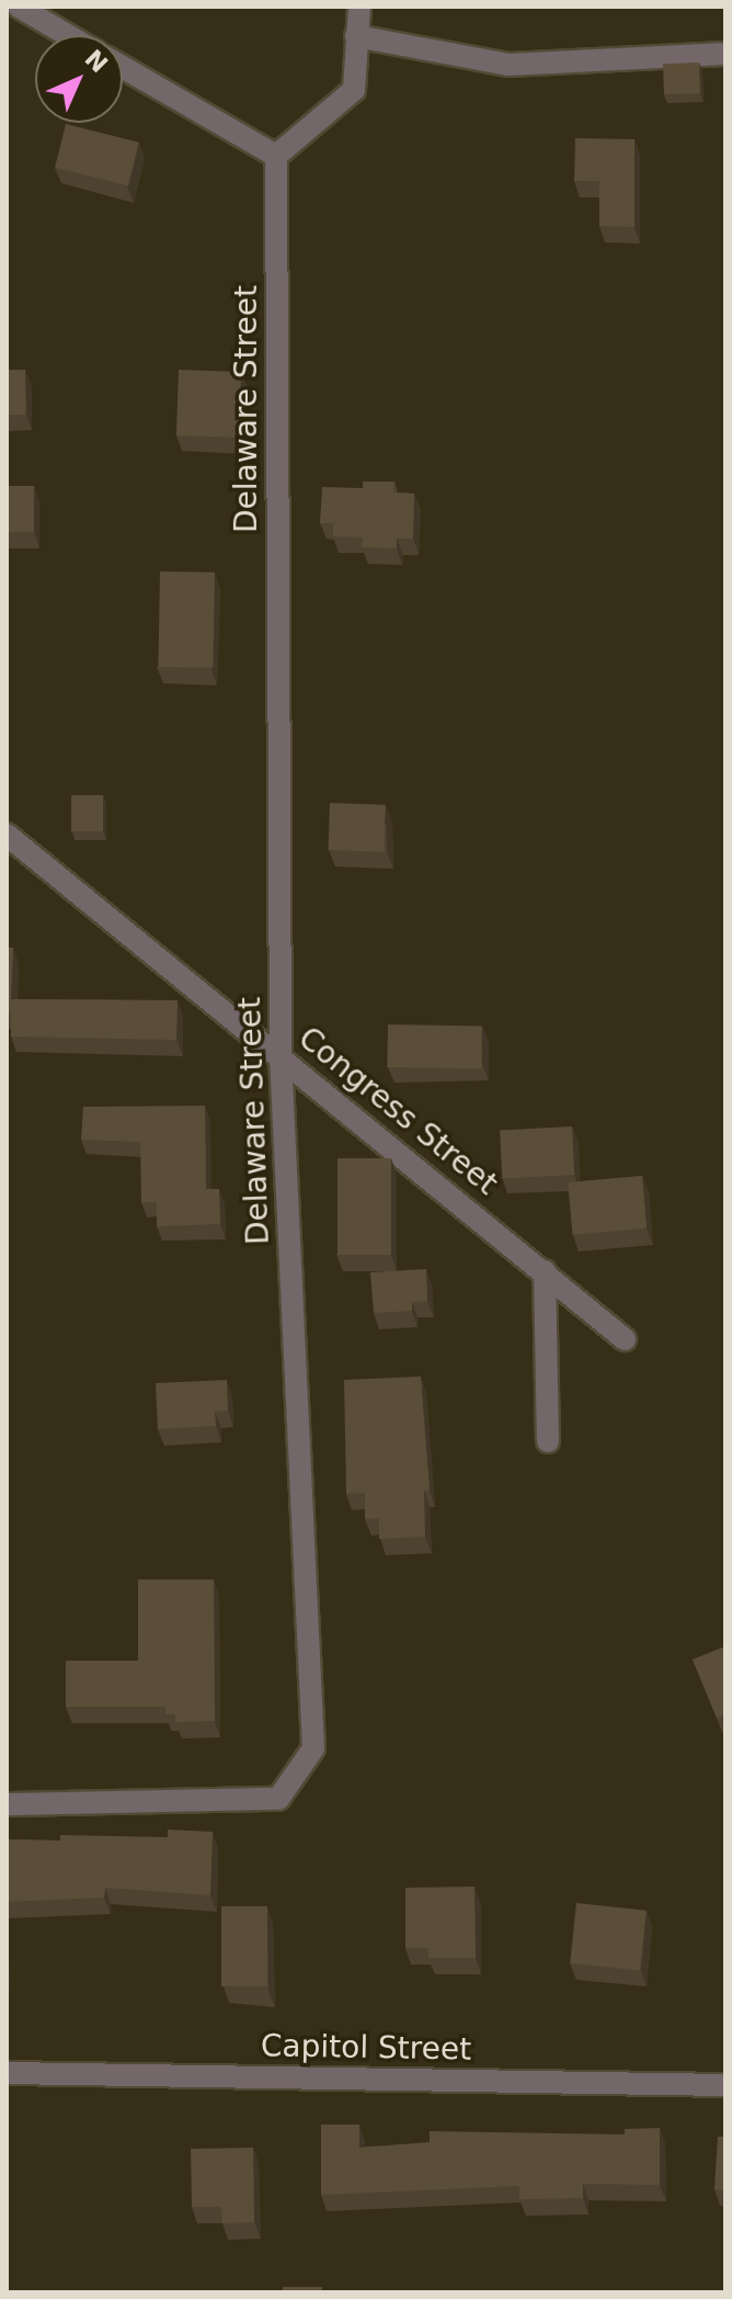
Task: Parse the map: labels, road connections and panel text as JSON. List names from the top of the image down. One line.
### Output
{"streets":{"street":["Delaware Street","Congress Street","Capitol Street"]},"crossings":[["Delaware Street","Congress Street"]],"north":"top right"}
